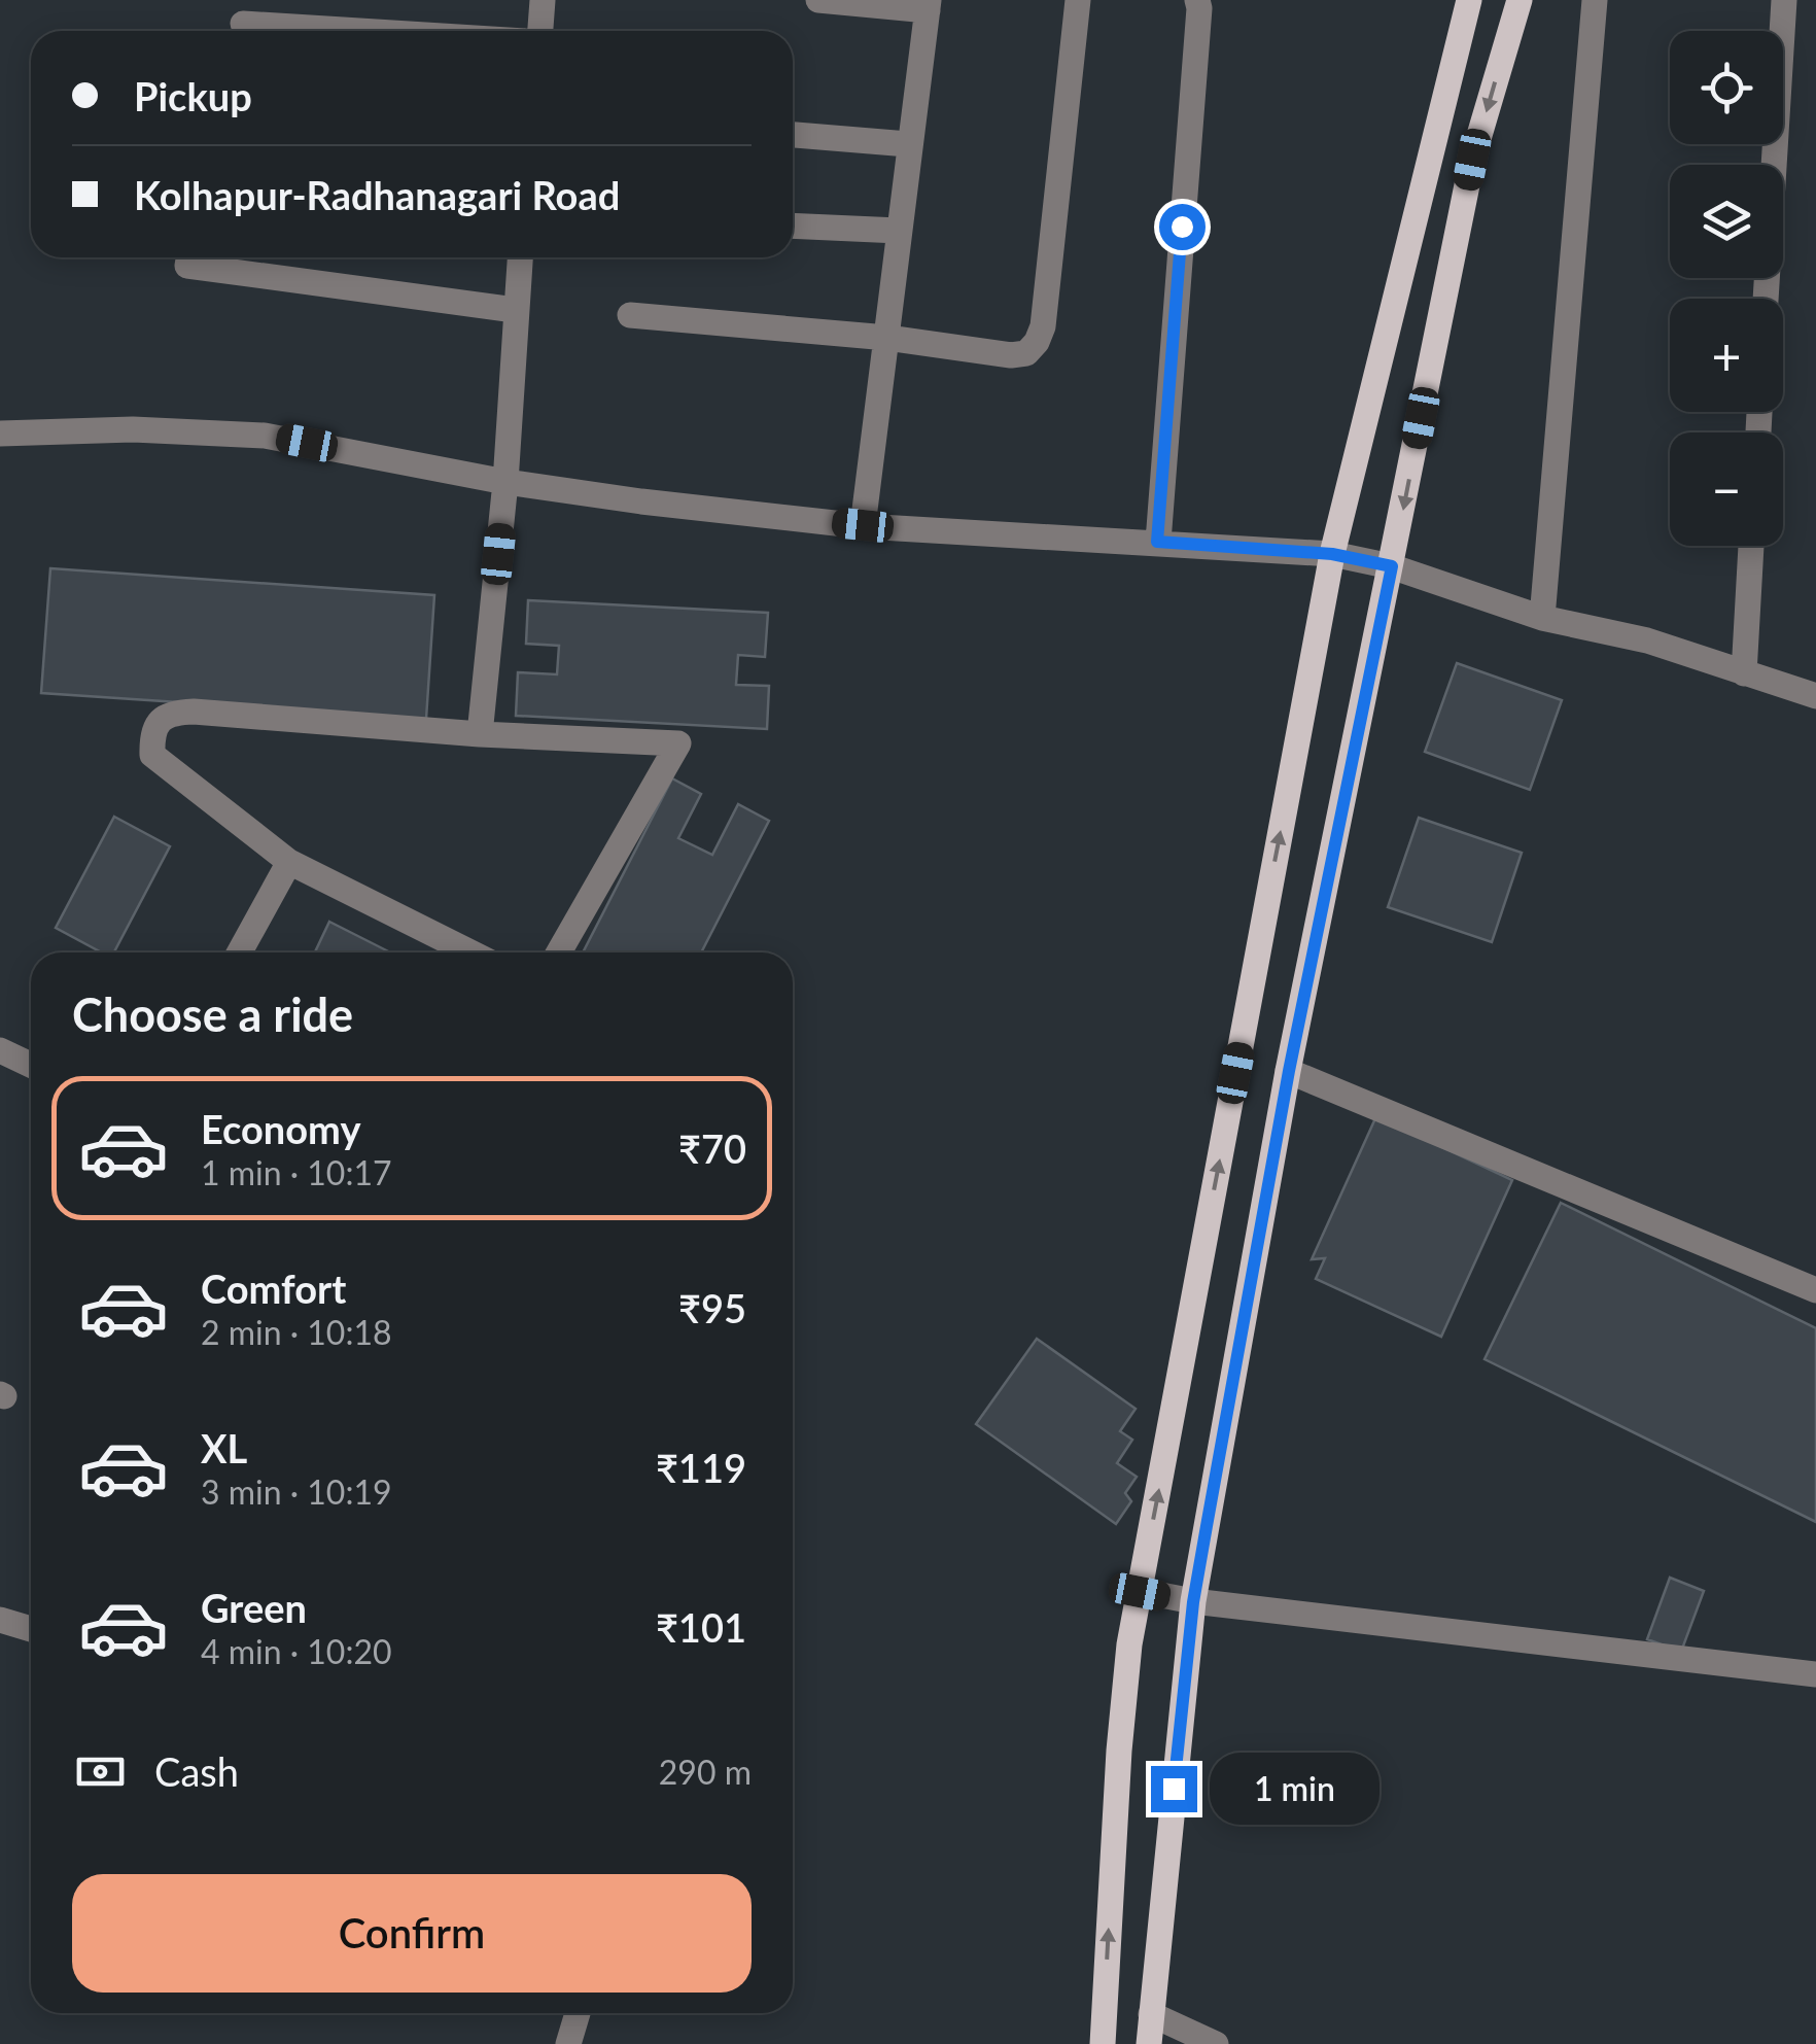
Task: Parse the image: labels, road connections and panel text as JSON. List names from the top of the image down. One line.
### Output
{"page":{"map_buttons":["+","−"],"banner":["Pickup","Kolhapur-Radhanagari Road"],"heading":"Choose a ride","list":[{"name":"Economy","note":"1 min · 10:17","value":"₹70"},{"name":"Comfort","note":"2 min · 10:18","value":"₹95"},{"name":"XL","note":"3 min · 10:19","value":"₹119"},{"name":"Green","note":"4 min · 10:20","value":"₹101"}],"pay":["Cash","290 m"],"bubble":"1 min","buttons":"Confirm"}}
